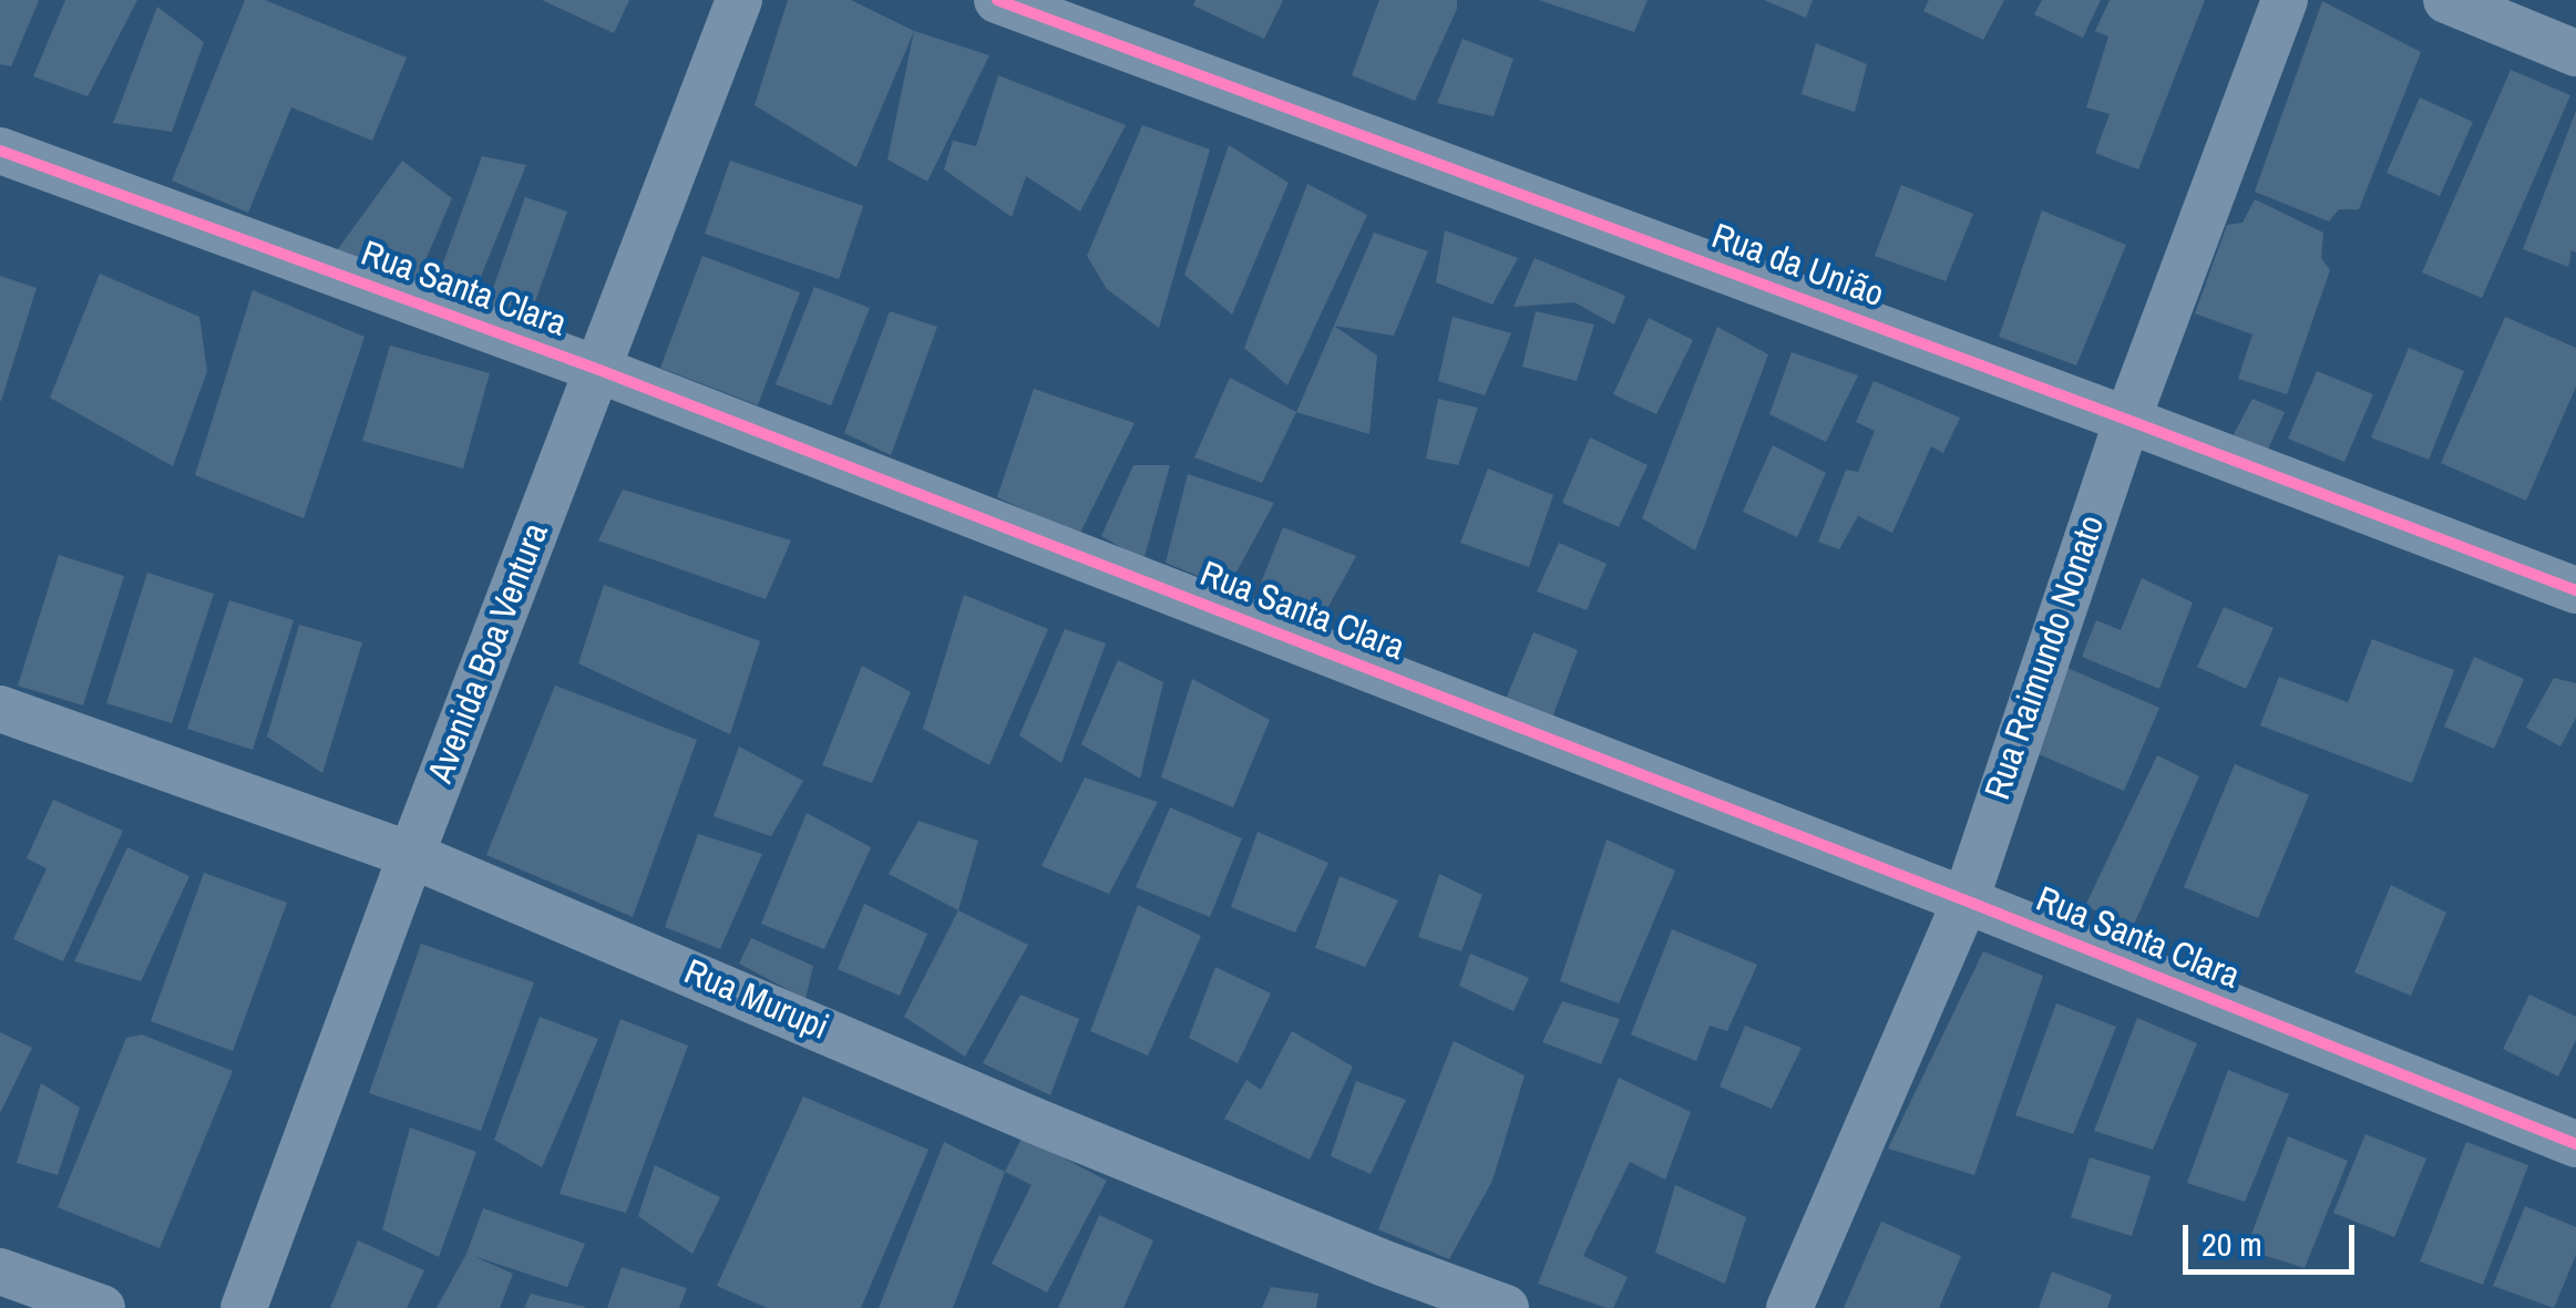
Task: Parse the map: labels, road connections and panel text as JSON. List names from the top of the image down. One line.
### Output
{"streets":{"street":["Rua da União","Rua Santa Clara","Avenida Boa Ventura","Rua Raimundo Nonato","Rua Murupi"]},"crossings":[["Rua da União","Rua Raimundo Nonato"],["Rua Santa Clara","Avenida Boa Ventura"],["Rua Santa Clara","Rua Raimundo Nonato"],["Avenida Boa Ventura","Rua Murupi"]],"scale_bar":"20 m"}
